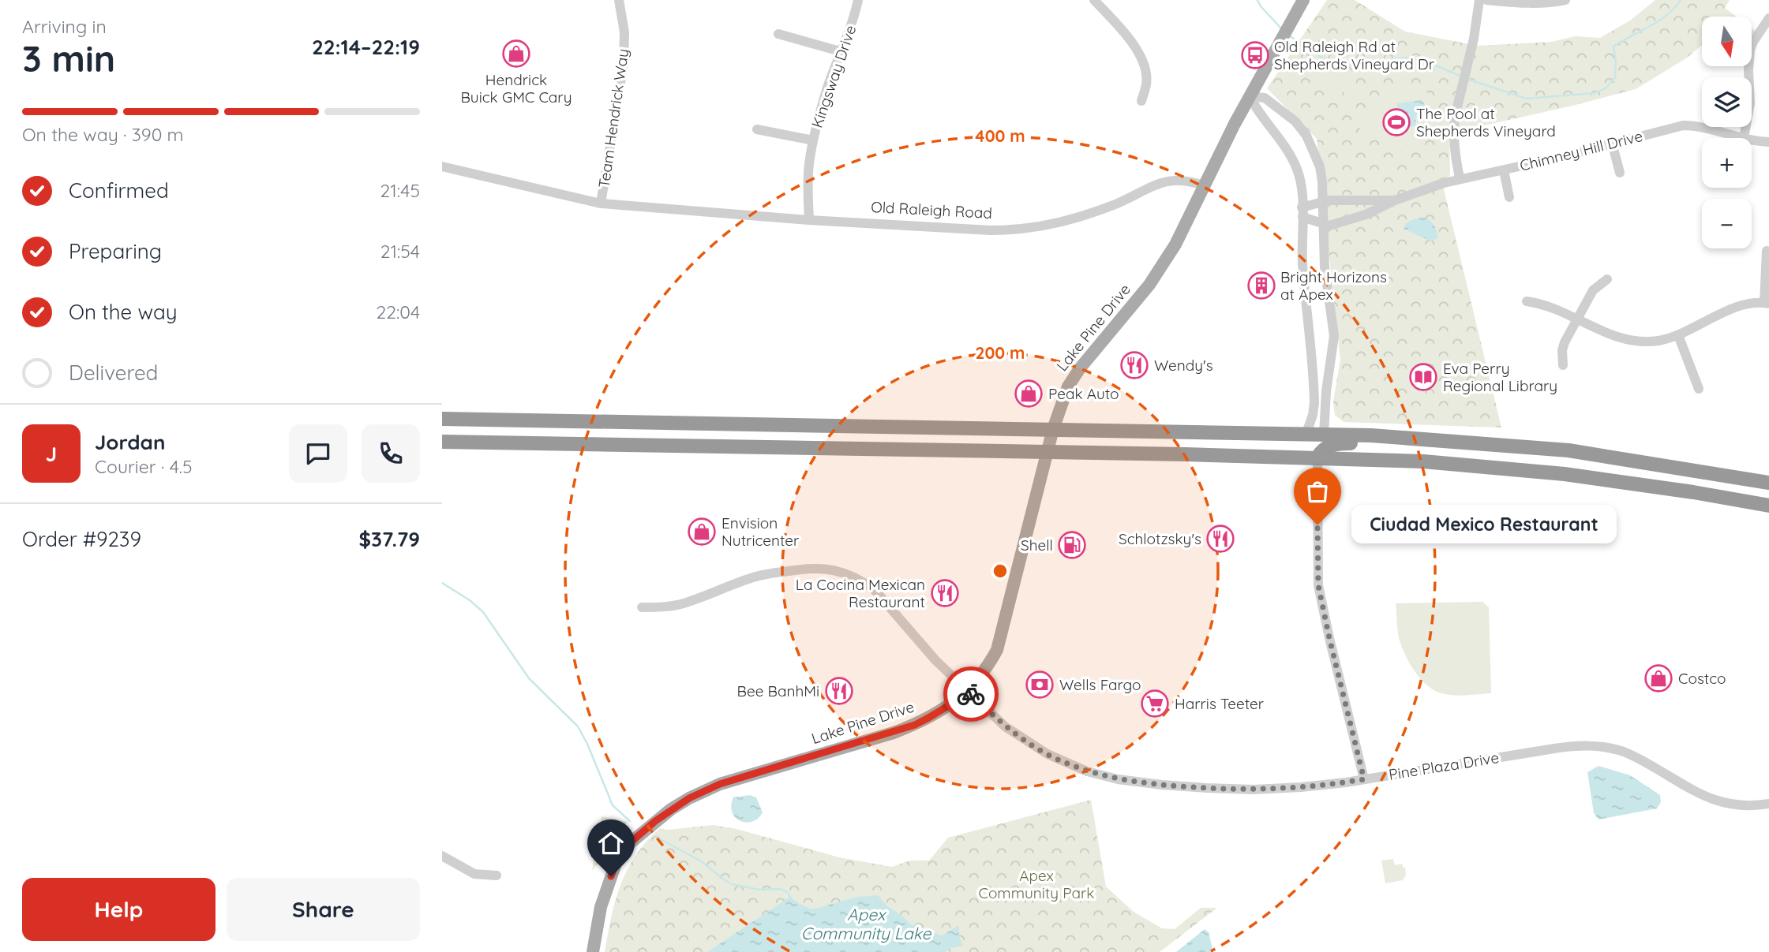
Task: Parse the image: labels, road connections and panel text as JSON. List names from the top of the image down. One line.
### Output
{"streets":{"main road":["Lake Pine Drive"],"street":["Kingsway Drive","Team Hendrick Way","Chimney Hill Drive","Old Raleigh Road","Pine Plaza Drive"]},"crossings":[["Kingsway Drive","Old Raleigh Road"],["Team Hendrick Way","Old Raleigh Road"],["Old Raleigh Road","Lake Pine Drive"],["Lake Pine Drive","Pine Plaza Drive"]],"water":["Apex Community Lake"],"parks":["Apex Community Park"],"places":{"shop":["Hendrick Buick GMC Cary","Peak Auto","Envision Nutricenter","Costco"],"bus stop":["Old Raleigh Rd at Shepherds Vineyard Dr"],"sports":["The Pool at Shepherds Vineyard"],"building":["Bright Horizons at Apex"],"restaurant":["Wendy's","Schlotzsky's","La Cocina Mexican Restaurant","Bee BanhMi"],"library":["Eva Perry Regional Library"],"other":["Ciudad Mexico Restaurant"],"fuel station":["Shell"],"bank":["Wells Fargo"],"supermarket":["Harris Teeter"]},"north":"bottom","page":{"heading":["3 min","Arriving in","22:14–22:19"],"panel":["Jordan","Courier · 4.5","Order #9239","$37.79"],"map_buttons":["+","−"],"bar":"On the way · 390 m","list":[["Confirmed","21:45"],["Preparing","21:54"],["On the way","22:04"],"Delivered"],"round":"J","bubble":"Ciudad Mexico Restaurant","buttons":["Help","Share"]},"rings":["400 m","200 m"]}
